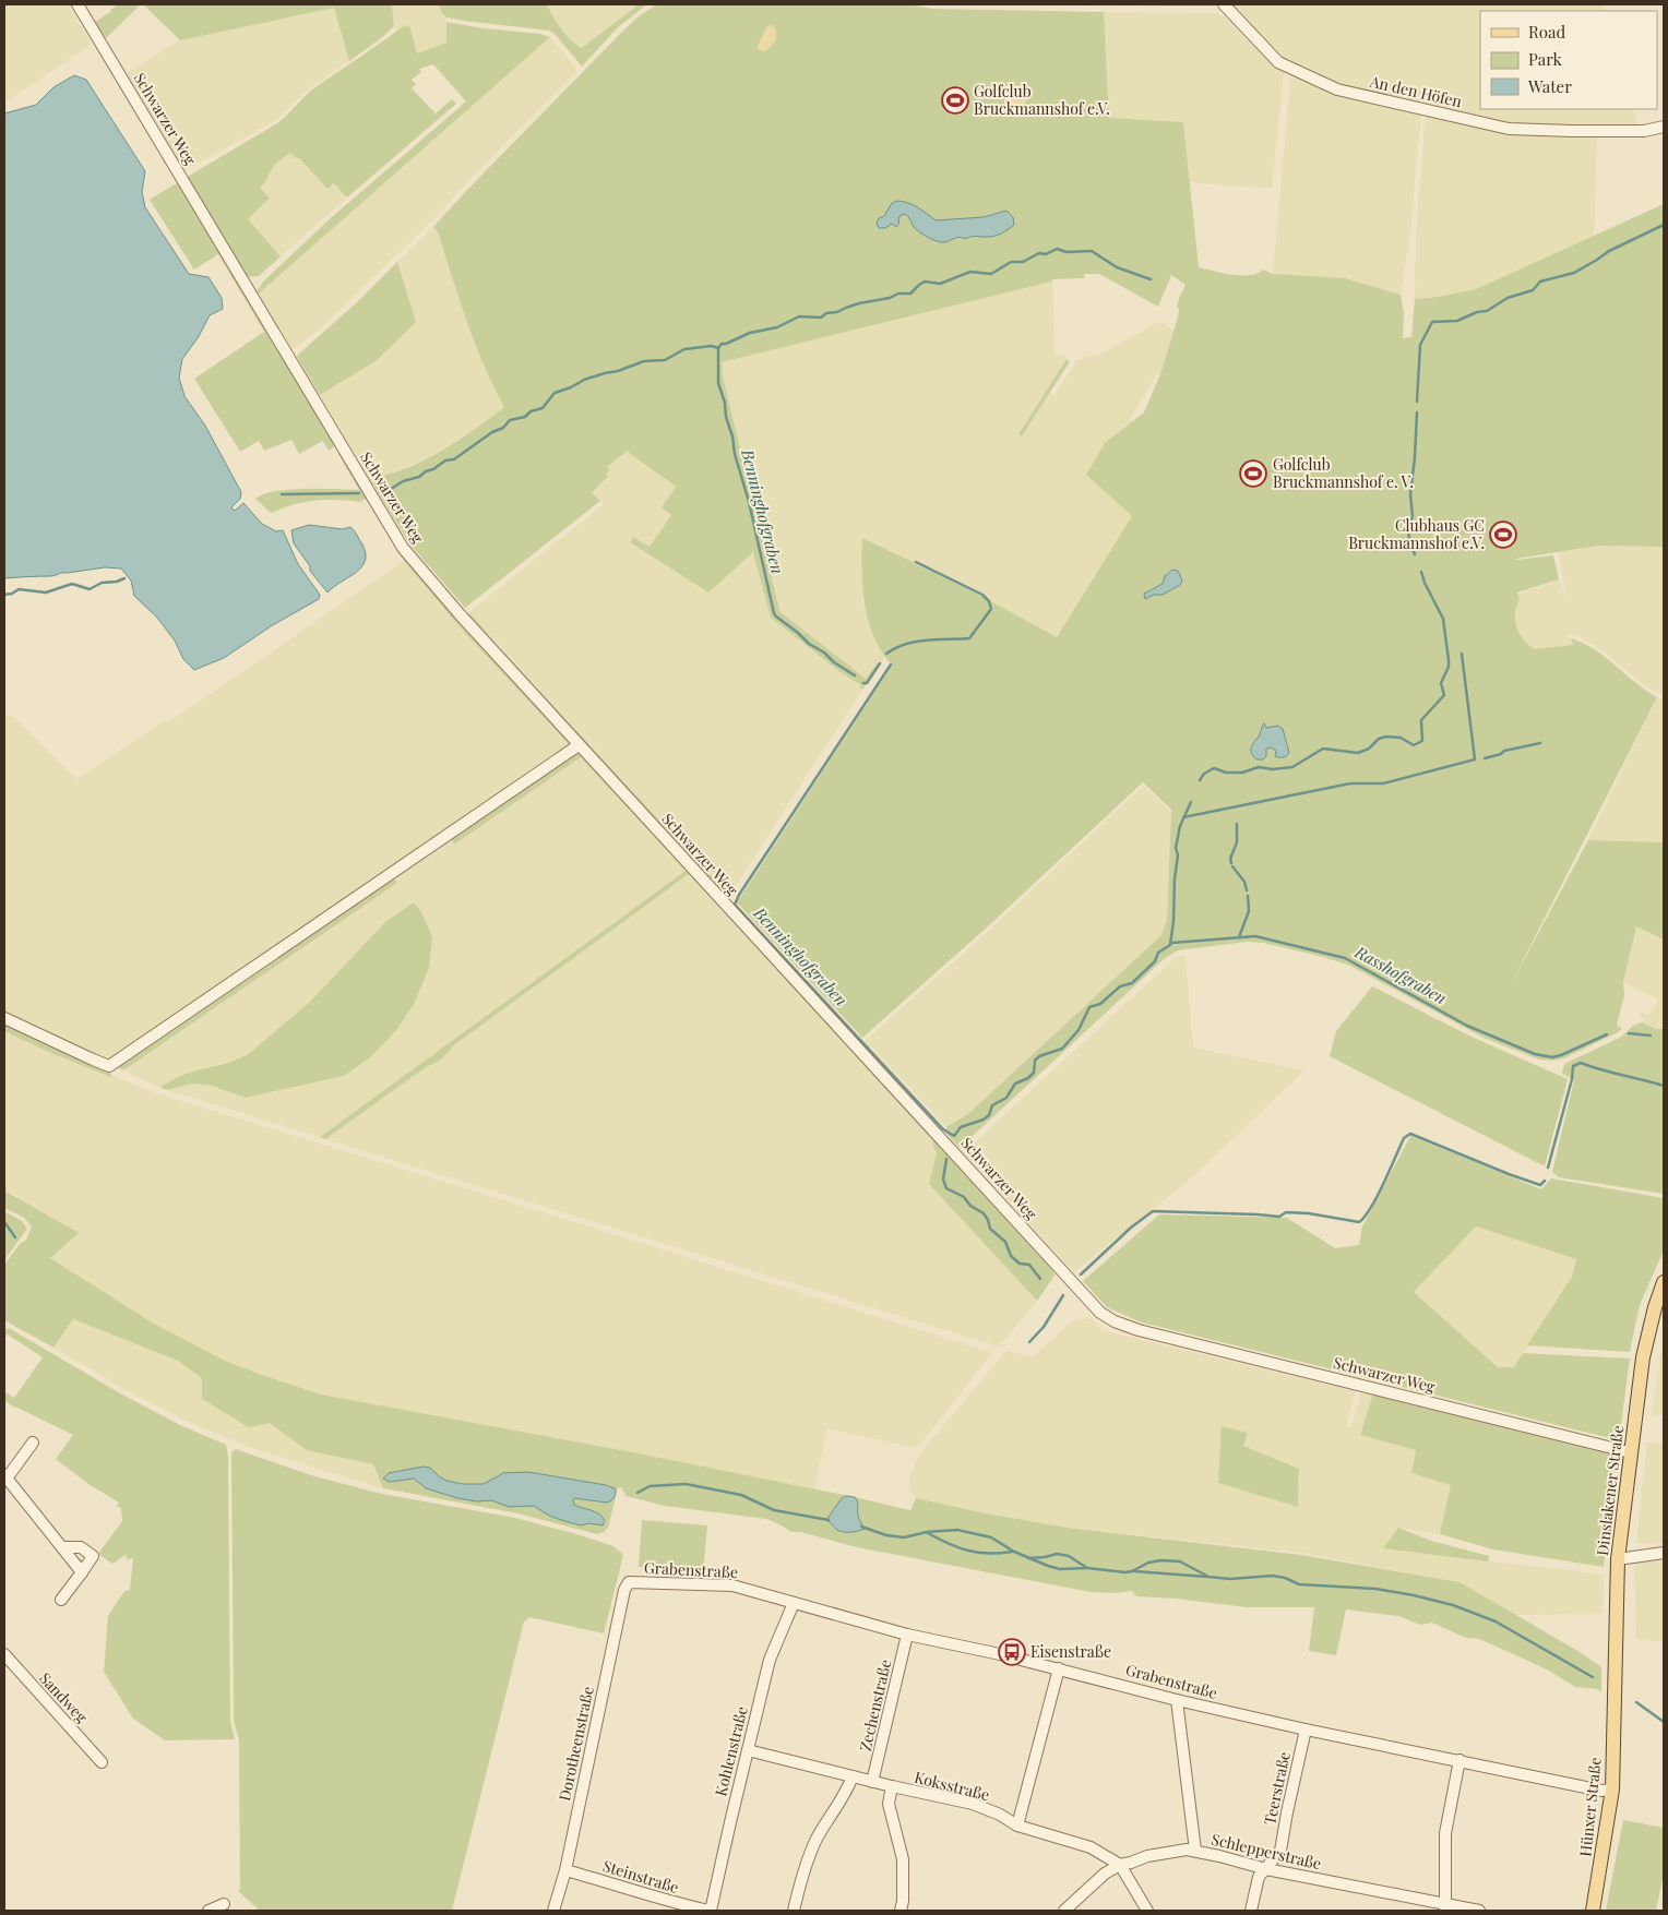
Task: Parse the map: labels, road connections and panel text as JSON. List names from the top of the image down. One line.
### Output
{"streets":{"main road":["Dinslakener Straße","Hünxer Straße"],"street":["An den Höfen","Schwarzer Weg","Grabenstraße","Sandweg","Zechenstraße","Dorotheenstraße","Kohlenstraße","Koksstraße","Teerstraße","Schlepperstraße","Steinstraße"]},"crossings":[["Schwarzer Weg","Dinslakener Straße"],["Dinslakener Straße","Hünxer Straße"],["Grabenstraße","Zechenstraße"],["Grabenstraße","Dorotheenstraße"],["Grabenstraße","Kohlenstraße"],["Grabenstraße","Teerstraße"],["Grabenstraße","Hünxer Straße"],["Zechenstraße","Koksstraße"],["Dorotheenstraße","Steinstraße"],["Kohlenstraße","Koksstraße"],["Kohlenstraße","Steinstraße"],["Koksstraße","Schlepperstraße"],["Teerstraße","Schlepperstraße"]],"water":["Benninghofgraben","Rasshofgraben"],"places":{"sports":["Golfclub Bruckmannshof e.V.","Golfclub Bruckmannshof e. V.","Clubhaus GC Bruckmannshof e.V."],"bus stop":["Eisenstraße"]},"legend":["Road","Park","Water"]}
